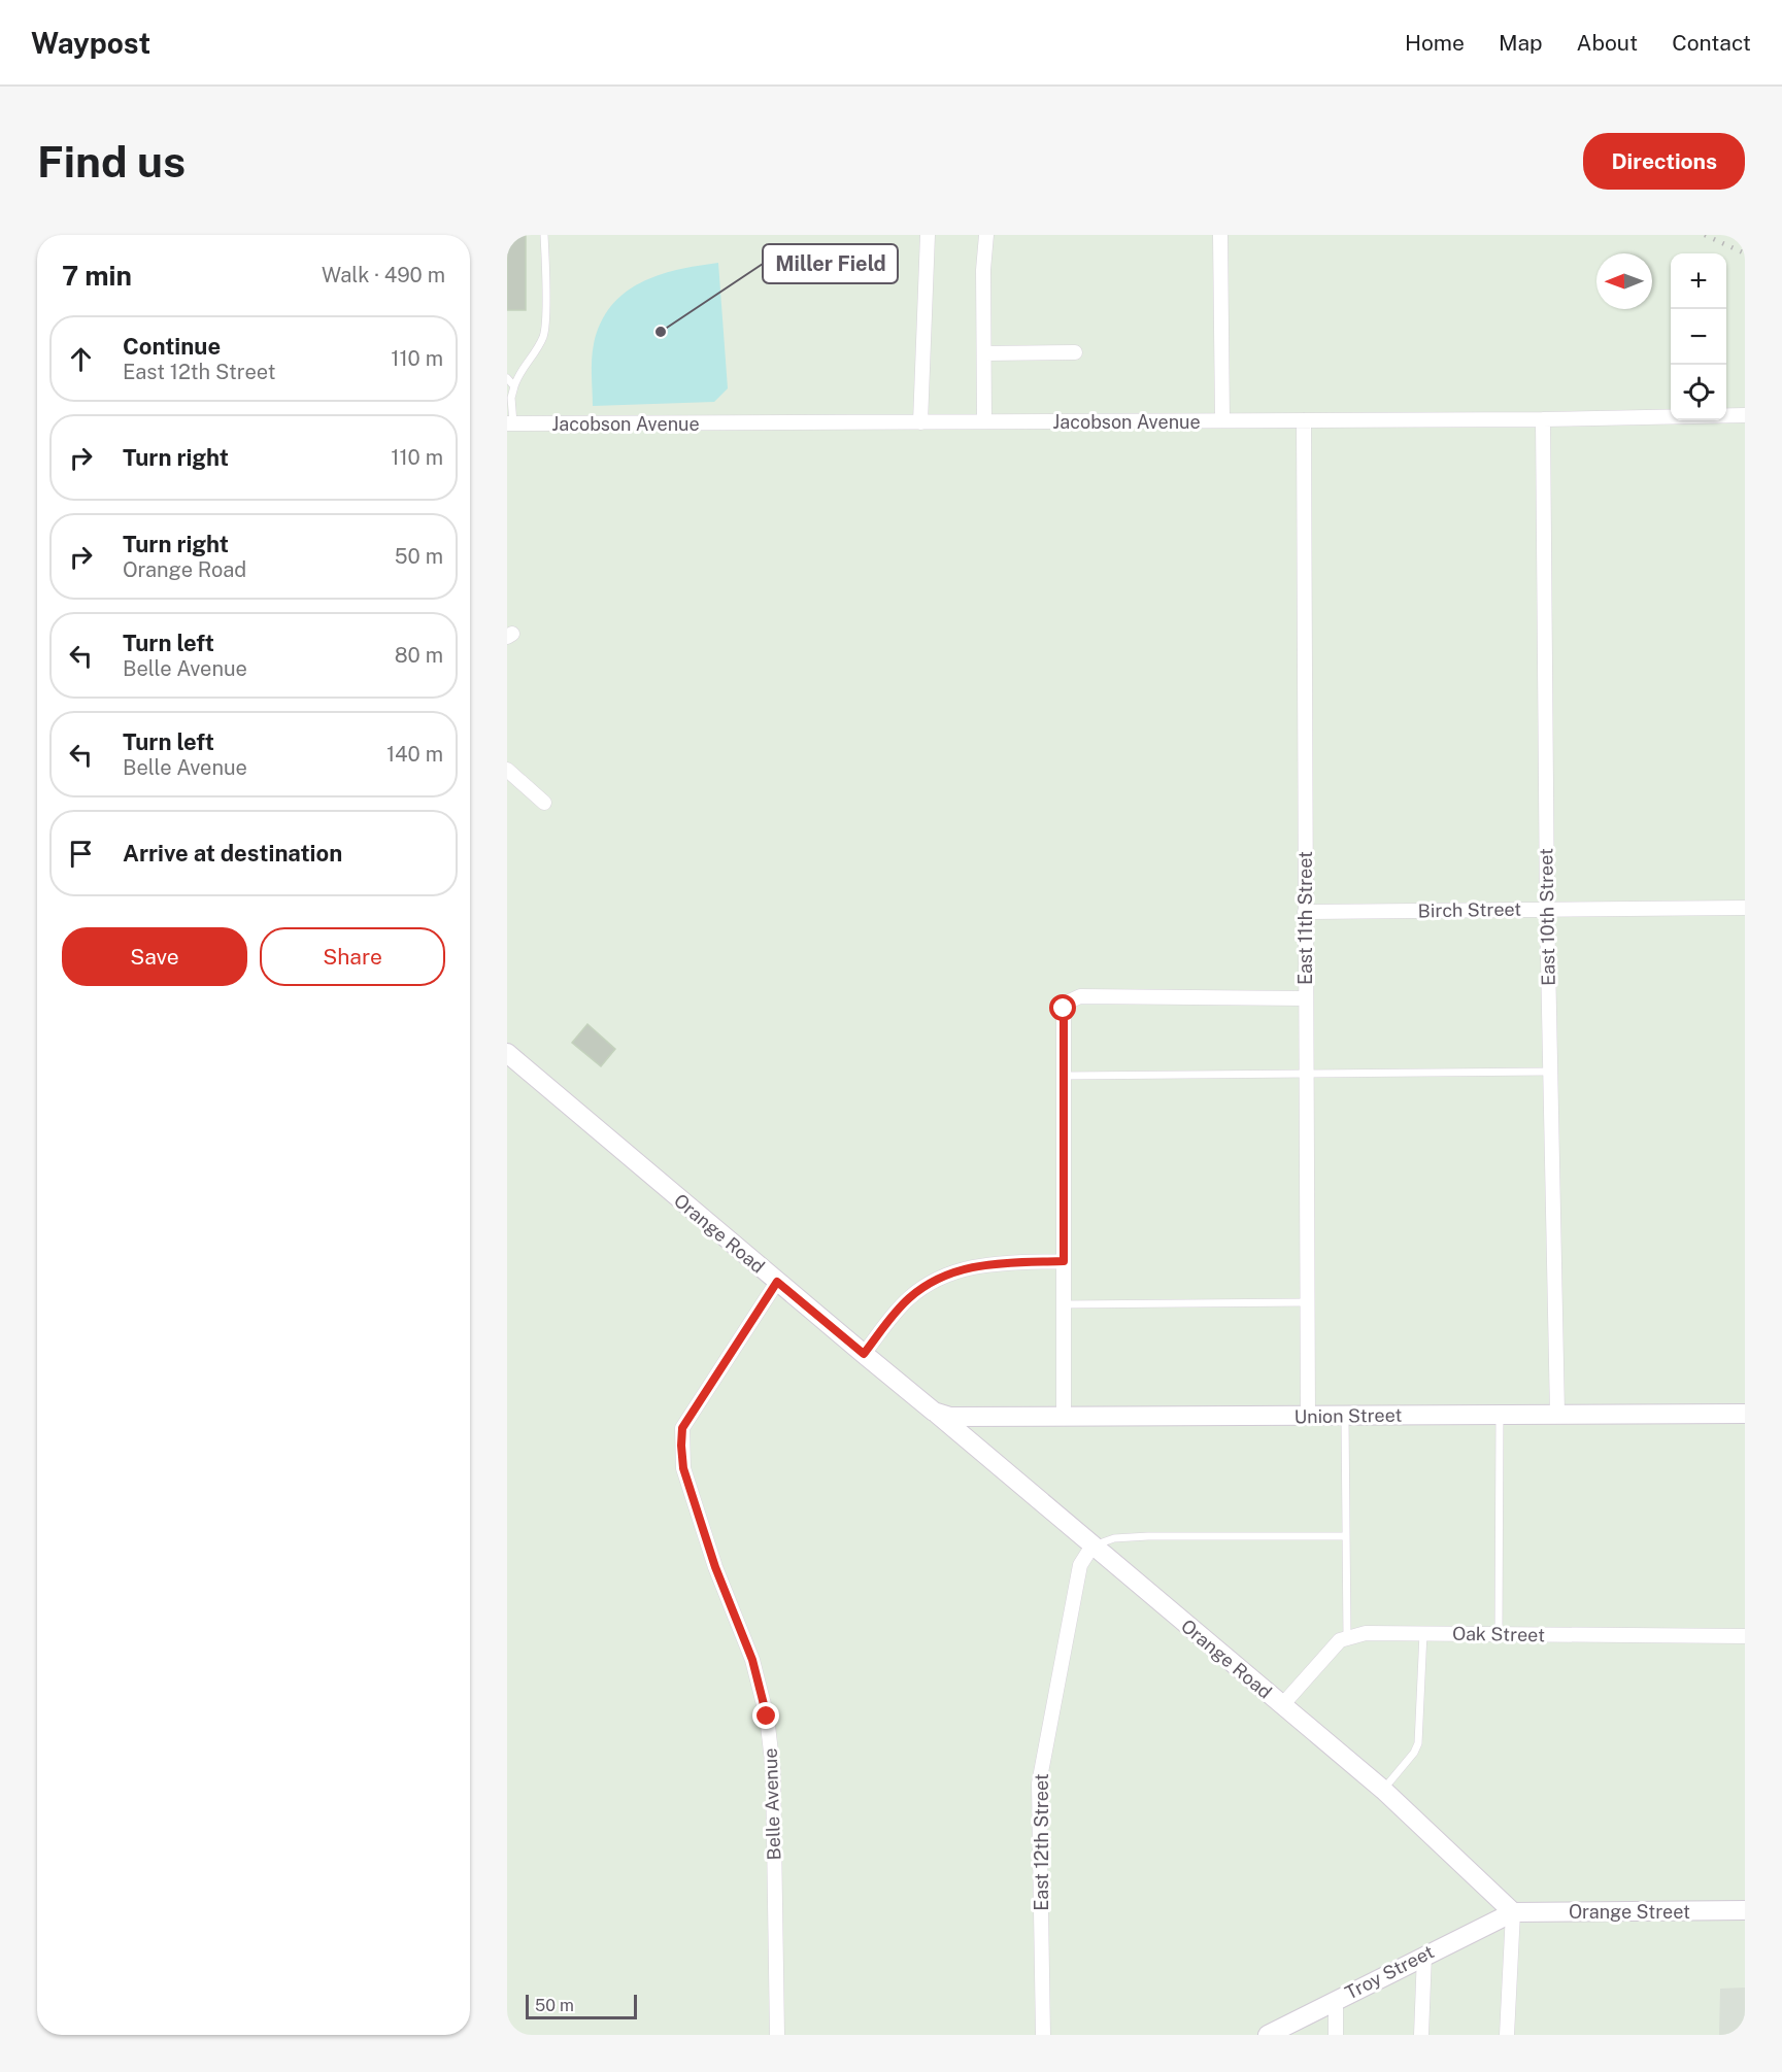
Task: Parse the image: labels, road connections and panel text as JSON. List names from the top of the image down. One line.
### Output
{"streets":{"main road":["Orange Road","Union Street","Orange Street","Troy Street"],"street":["Jacobson Avenue","Birch Street","East 10th Street","East 11th Street","Oak Street","Belle Avenue","East 12th Street"]},"crossings":[["Jacobson Avenue","East 10th Street"],["Jacobson Avenue","East 11th Street"],["Birch Street","East 10th Street"],["Birch Street","East 11th Street"],["East 10th Street","Union Street"],["East 11th Street","Union Street"],["Orange Road","Union Street"],["Orange Road","Belle Avenue"],["Orange Road","East 12th Street"],["Orange Road","Orange Street"],["Orange Road","Troy Street"],["Orange Street","Troy Street"]],"places":["Miller Field"],"scale_bar":"50 m","north":"left","page":{"header":"Waypost","nav":["Home","Map","About","Contact"],"buttons":["Directions",["Save","Share"]],"title":"Find us","heading":["7 min","Walk · 490 m"],"map_buttons":["+","−"],"list":[["Continue","East 12th Street","110 m"],["Turn right","110 m"],["Turn right","Orange Road","50 m"],["Turn left","Belle Avenue","80 m"],["Turn left","Belle Avenue","140 m"],"Arrive at destination"],"scale":"50 m"}}
